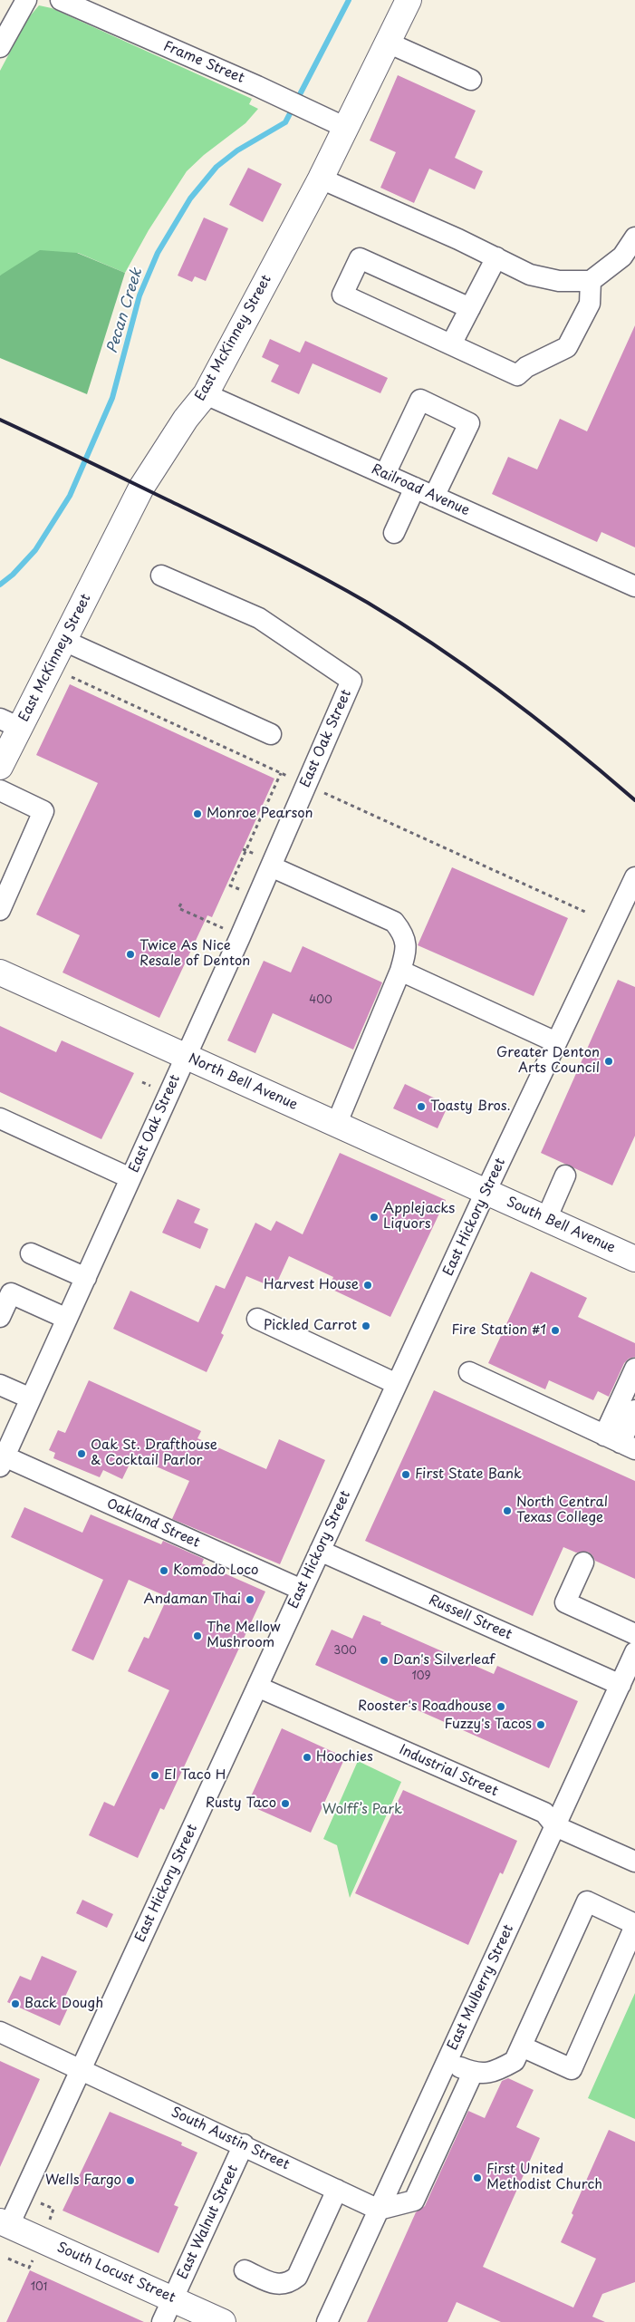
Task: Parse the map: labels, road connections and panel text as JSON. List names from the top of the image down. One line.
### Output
{"streets":{"main road":["East McKinney Street","North Bell Avenue","South Bell Avenue","South Locust Street"],"street":["Frame Street","Railroad Avenue","East Oak Street","East Hickory Street","Oakland Street","Russell Street","Industrial Street","East Mulberry Street","South Austin Street","East Walnut Street"]},"crossings":[["Frame Street","East McKinney Street"],["East McKinney Street","Railroad Avenue"],["East Oak Street","North Bell Avenue"],["East Oak Street","Oakland Street"],["North Bell Avenue","East Hickory Street"],["North Bell Avenue","South Bell Avenue"],["East Hickory Street","South Bell Avenue"],["East Hickory Street","Oakland Street"],["East Hickory Street","Russell Street"],["East Hickory Street","Industrial Street"],["East Hickory Street","South Austin Street"],["East Hickory Street","South Locust Street"],["Russell Street","East Mulberry Street"],["Industrial Street","East Mulberry Street"],["East Mulberry Street","South Austin Street"],["South Austin Street","East Walnut Street"],["East Walnut Street","South Locust Street"]],"water":["Pecan Creek"],"parks":["Wolff’s Park"],"places":["Monroe Pearson","Twice As Nice Resale of Denton","Greater Denton Arts Council","Toasty Bros.","Applejacks Liquors","Harvest House","Pickled Carrot","Fire Station #1","Oak St. Drafthouse & Cocktail Parlor","First State Bank","North Central Texas College","Komodo Loco","Andaman Thai","The Mellow Mushroom","Dan's Silverleaf","Rooster's Roadhouse","Fuzzy's Tacos","Hoochies","El Taco H","Rusty Taco","Back Dough","First United Methodist Church","Wells Fargo"],"house_numbers":["400","300","109","101"]}
